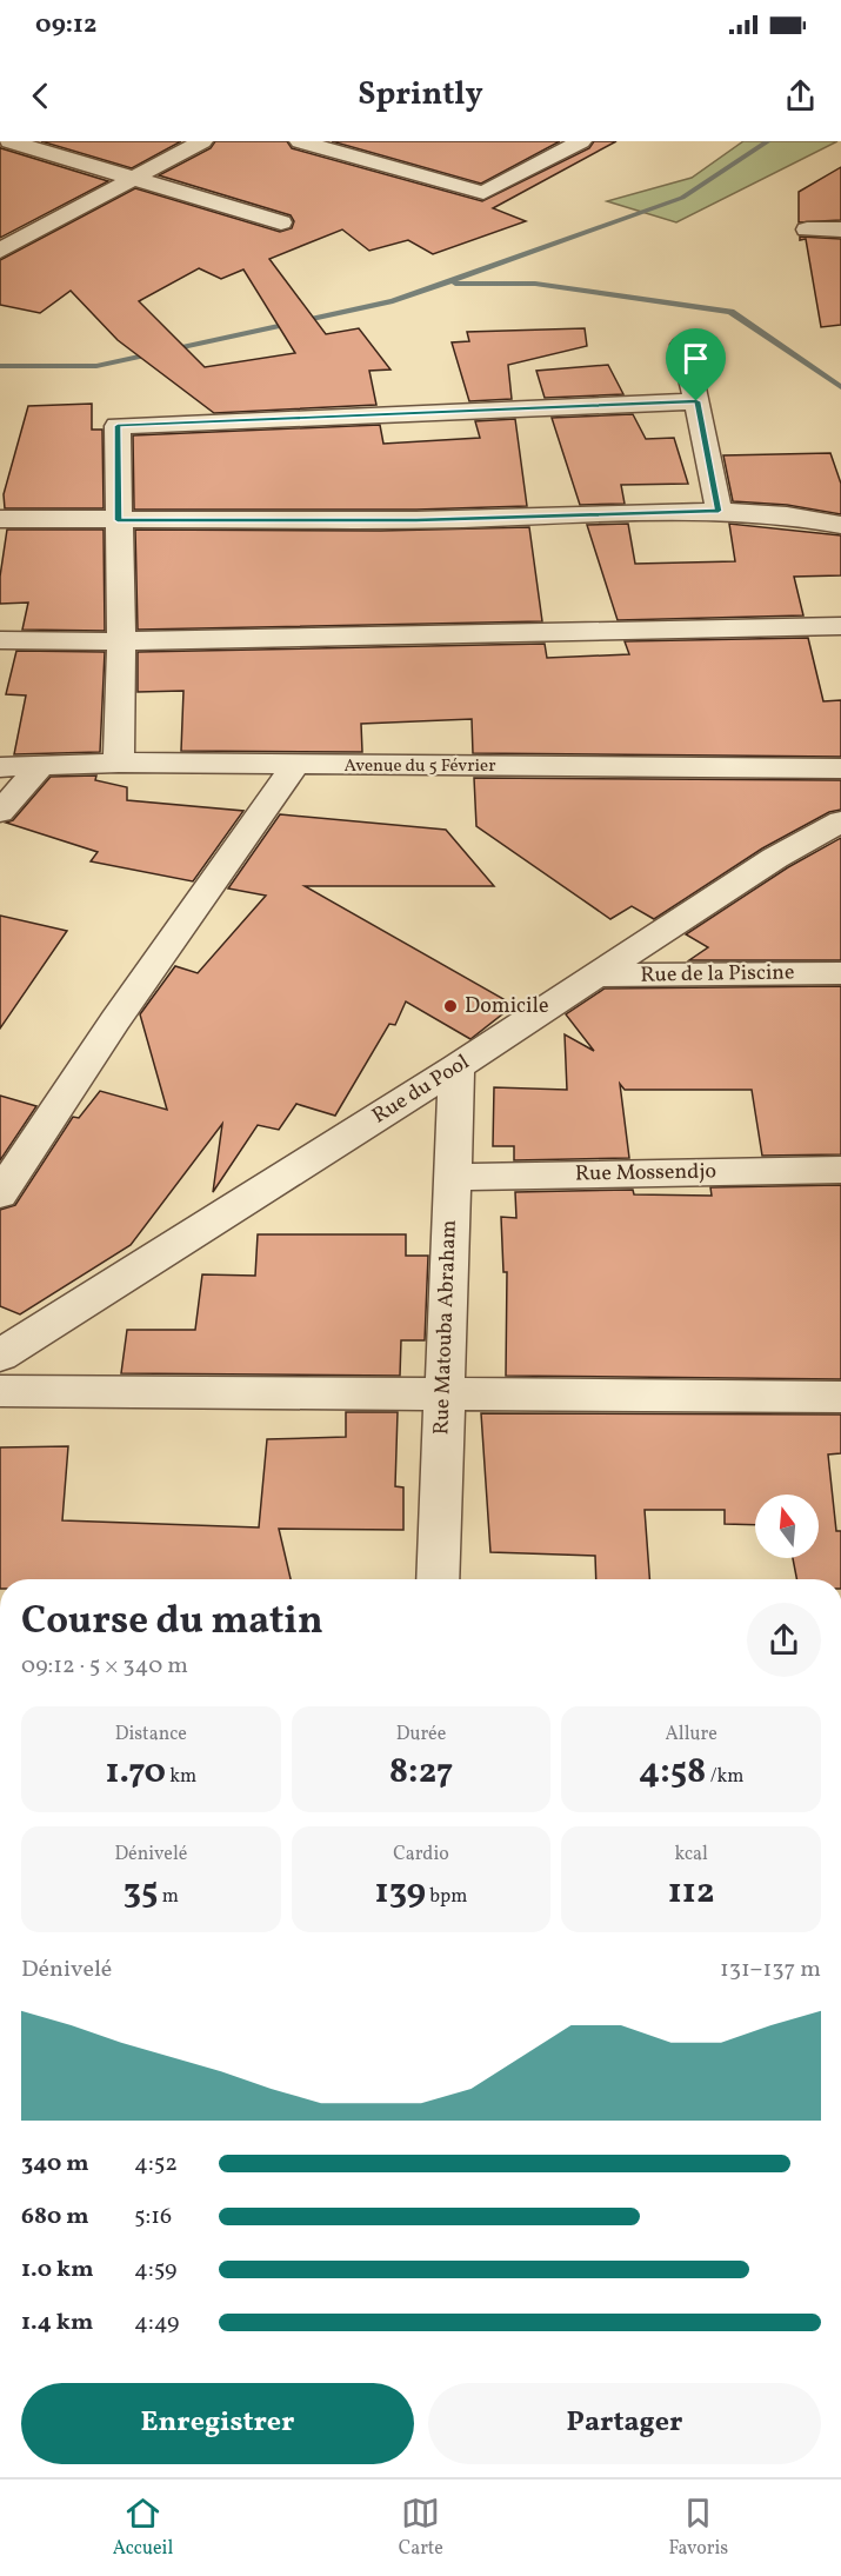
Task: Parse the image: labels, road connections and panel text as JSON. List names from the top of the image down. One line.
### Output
{"streets":{"street":["Avenue du 5 Février","Rue de la Piscine","Rue du Pool","Rue Mossendjo","Rue Matouba Abraham"]},"crossings":[["Rue de la Piscine","Rue du Pool"],["Rue du Pool","Rue Matouba Abraham"],["Rue Mossendjo","Rue Matouba Abraham"]],"places":["Domicile"],"north":"top","page":{"status":"09:12","header":"Sprintly","heading":["Course du matin","09:12 · 5 × 340 m"],"stats":[["Distance","1.70 km"],["Durée","8:27"],["Allure","4:58 /km"],["Dénivelé","35 m"],["Cardio","139 bpm"],["kcal","112"]],"chart":["Dénivelé","131–137 m"],"list":[{"name":"340 m","note":"4:52"},{"name":"680 m","note":"5:16"},{"name":"1.0 km","note":"4:59"},{"name":"1.4 km","note":"4:49"}],"buttons":["Enregistrer","Partager"],"tabs":["Accueil","Carte","Favoris"]}}
